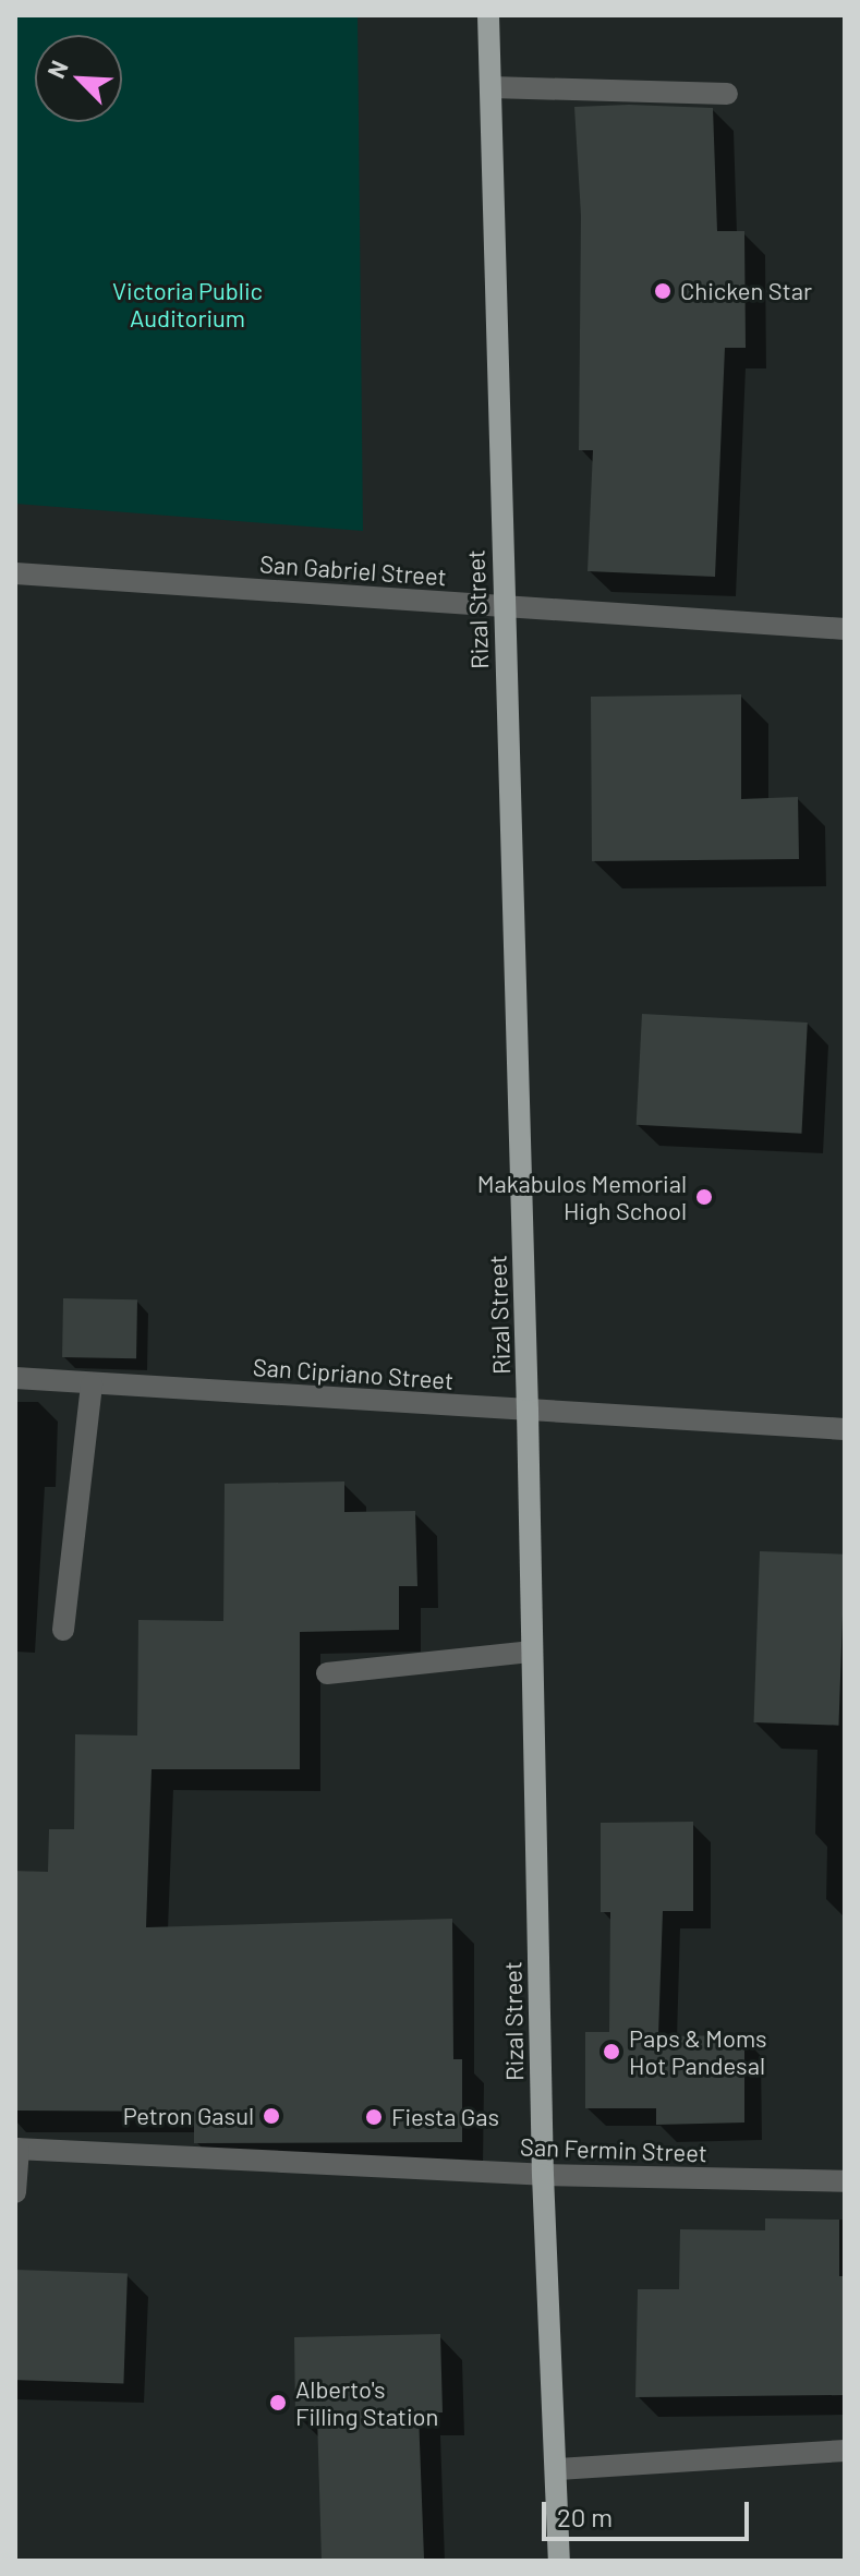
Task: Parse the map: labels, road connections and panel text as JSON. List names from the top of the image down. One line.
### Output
{"streets":{"main road":["Rizal Street"],"street":["San Gabriel Street","San Cipriano Street","San Fermin Street"]},"crossings":[["San Gabriel Street","Rizal Street"],["Rizal Street","San Cipriano Street"],["Rizal Street","San Fermin Street"]],"parks":["Victoria Public Auditorium"],"places":["Chicken Star","Makabulos Memorial High School","Paps & Moms Hot Pandesal","Petron Gasul","Fiesta Gas","Alberto's Filling Station"],"scale_bar":"20 m","north":"top left"}
